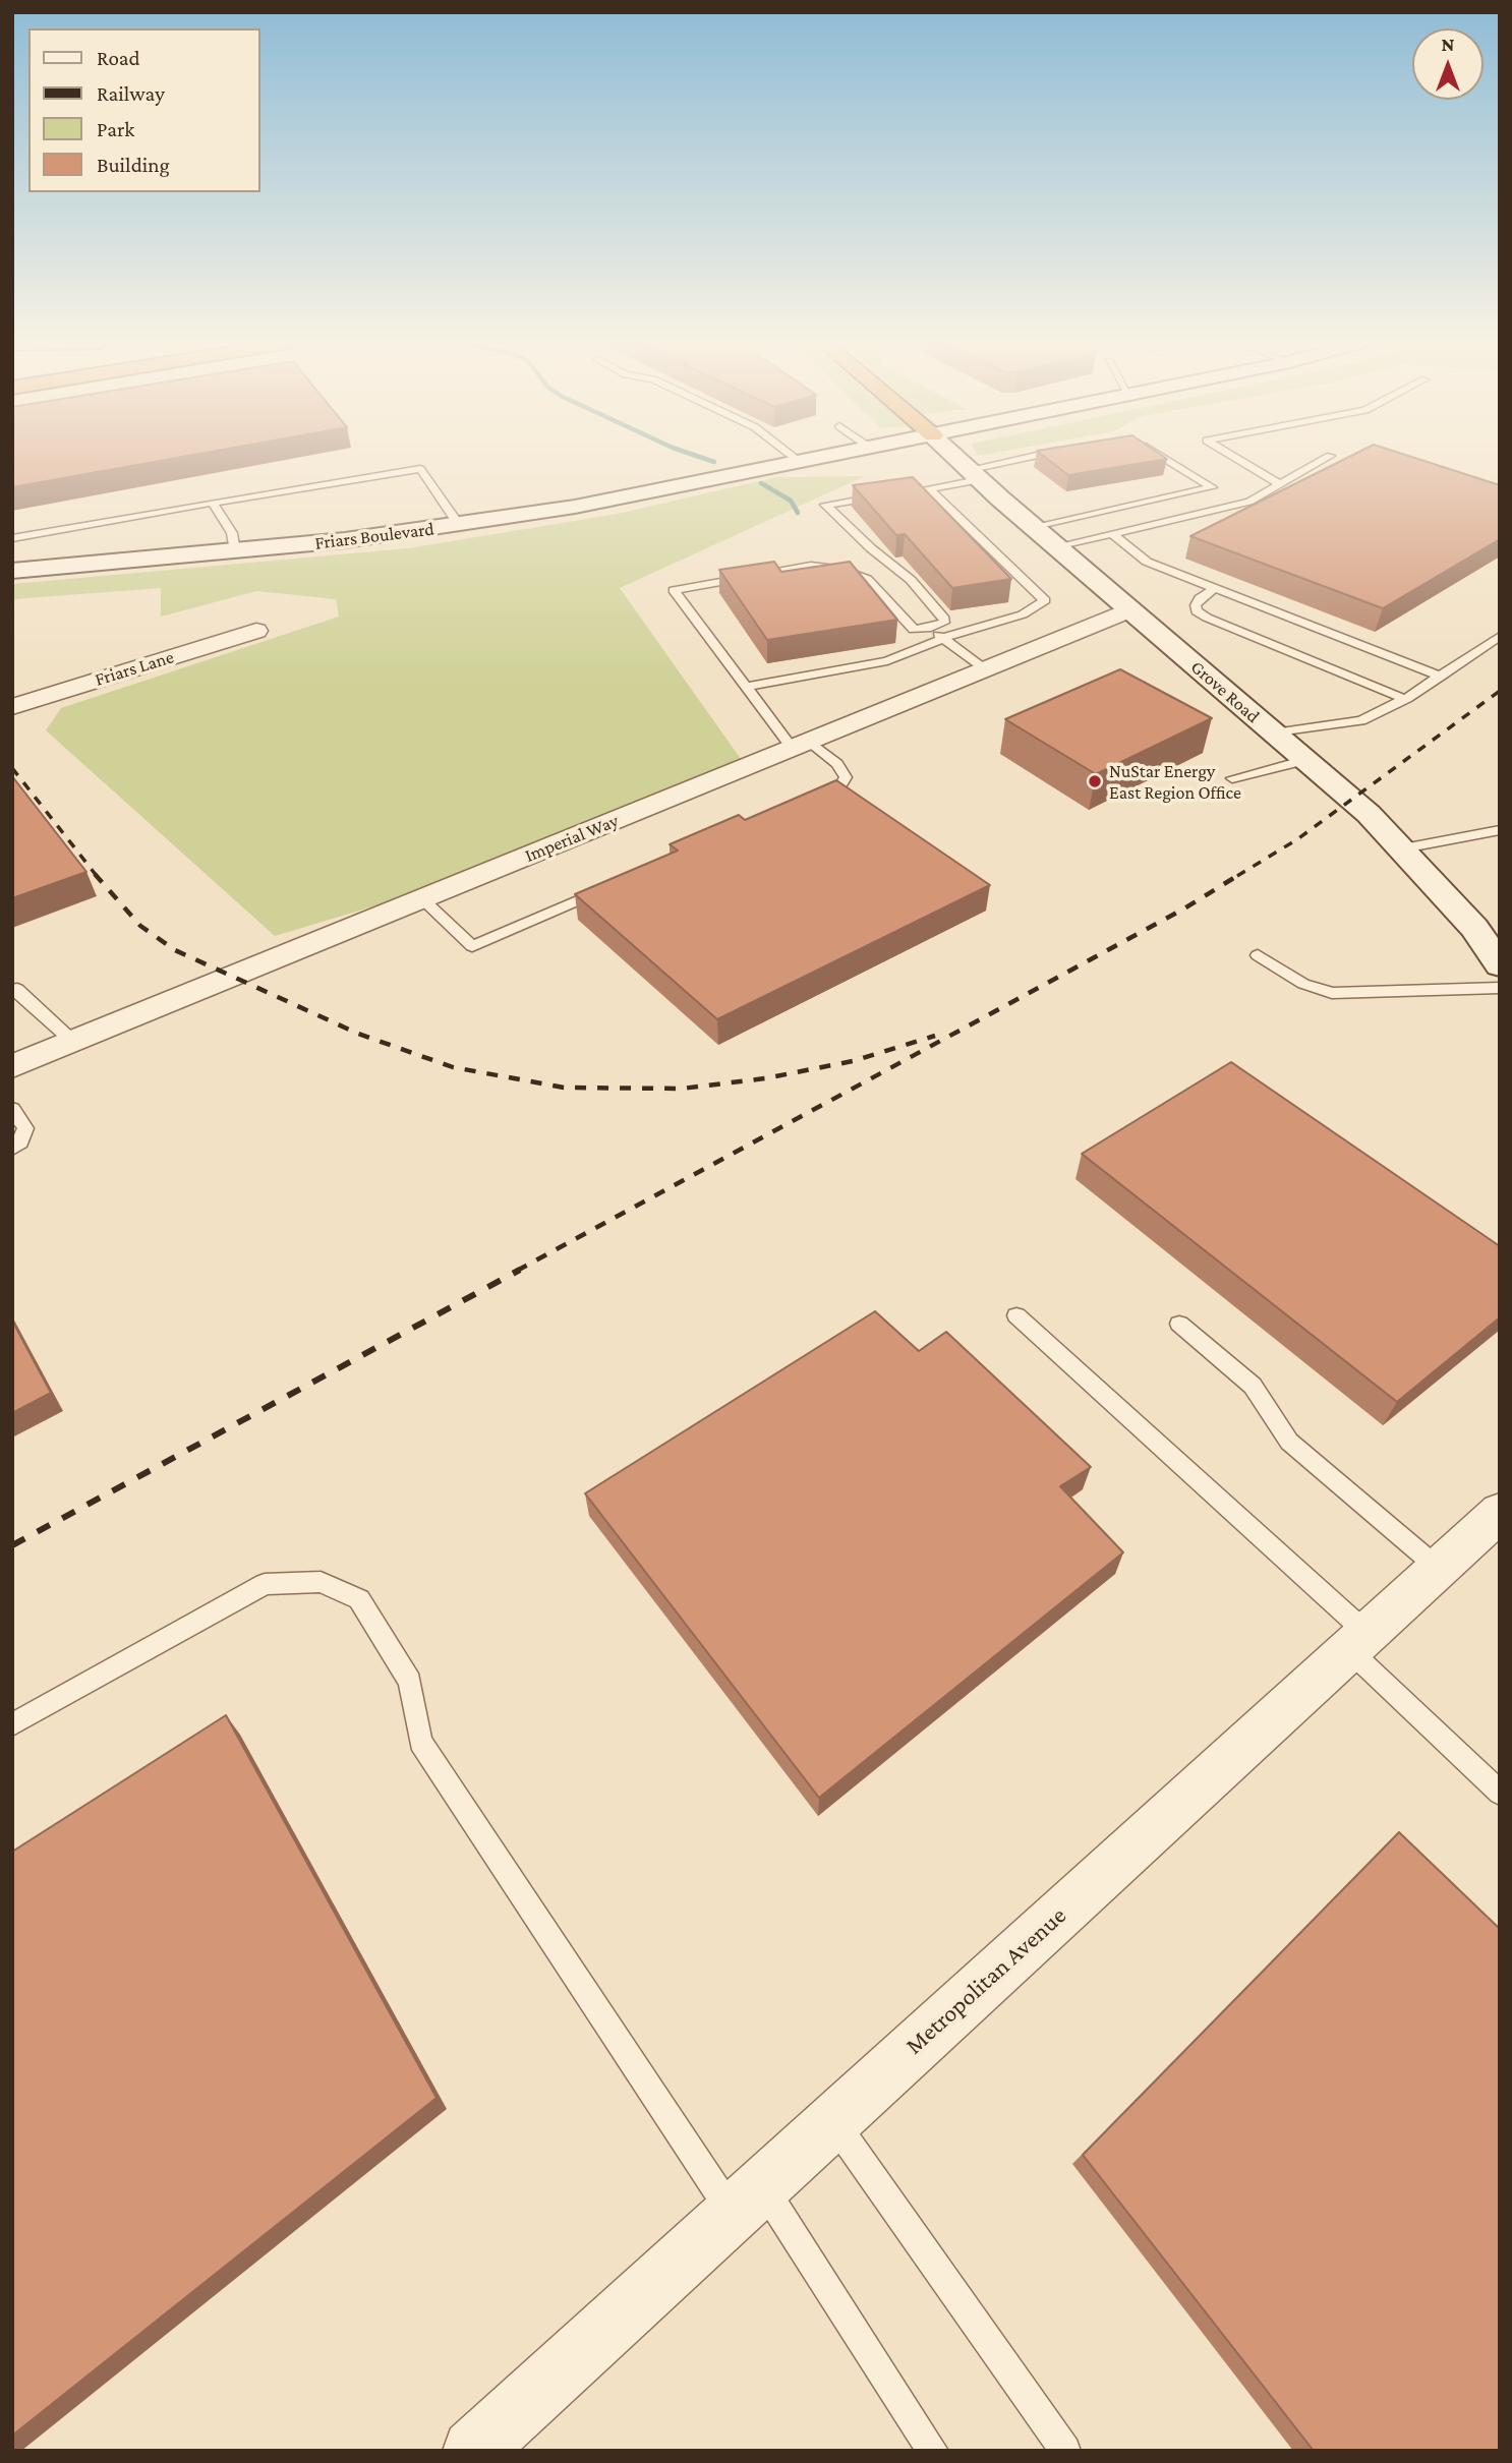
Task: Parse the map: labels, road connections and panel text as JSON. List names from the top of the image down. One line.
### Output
{"streets":{"main road":["Friars Boulevard","Grove Road"],"street":["Friars Lane","Imperial Way","Metropolitan Avenue"]},"crossings":[["Grove Road","Imperial Way"]],"places":["NuStar Energy East Region Office"],"legend":["Road","Railway","Park","Building"],"north":"top"}
